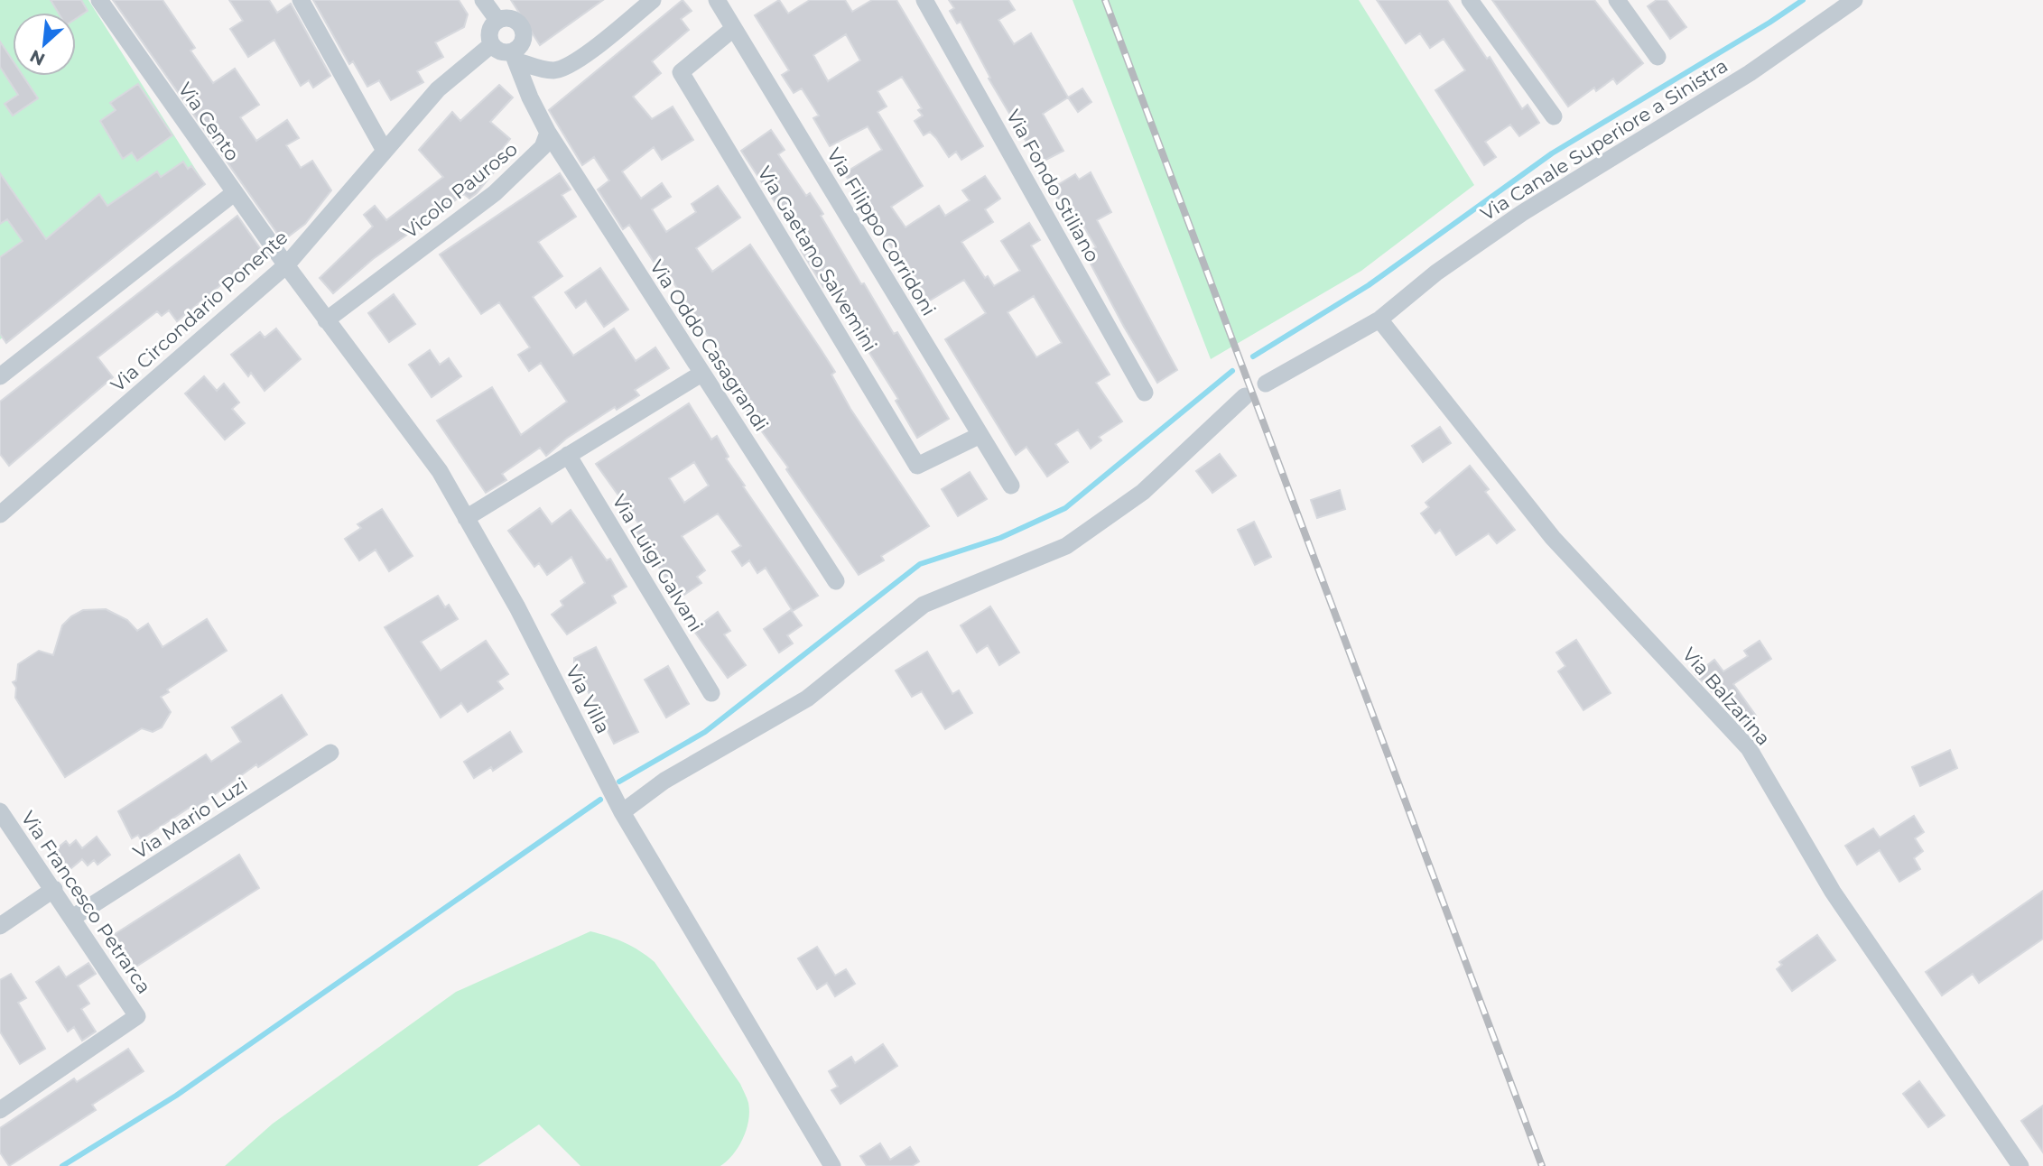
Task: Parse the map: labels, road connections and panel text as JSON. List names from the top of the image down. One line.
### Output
{"streets":{"street":["Via Cento","Via Canale Superiore a Sinistra","Via Fondo Stiliano","Vicolo Pauroso","Via Filippo Corridoni","Via Gaetano Salvemini","Via Circondario Ponente","Via Oddo Casagrandi","Via Luigi Galvani","Via Balzarina","Via Villa","Via Mario Luzi","Via Francesco Petrarca"]},"crossings":[["Via Cento","Via Circondario Ponente"],["Via Cento","Via Villa"],["Via Canale Superiore a Sinistra","Via Balzarina"],["Vicolo Pauroso","Via Oddo Casagrandi"],["Vicolo Pauroso","Via Villa"],["Via Filippo Corridoni","Via Gaetano Salvemini"],["Via Circondario Ponente","Via Villa"],["Via Mario Luzi","Via Francesco Petrarca"]],"north":"bottom left"}
